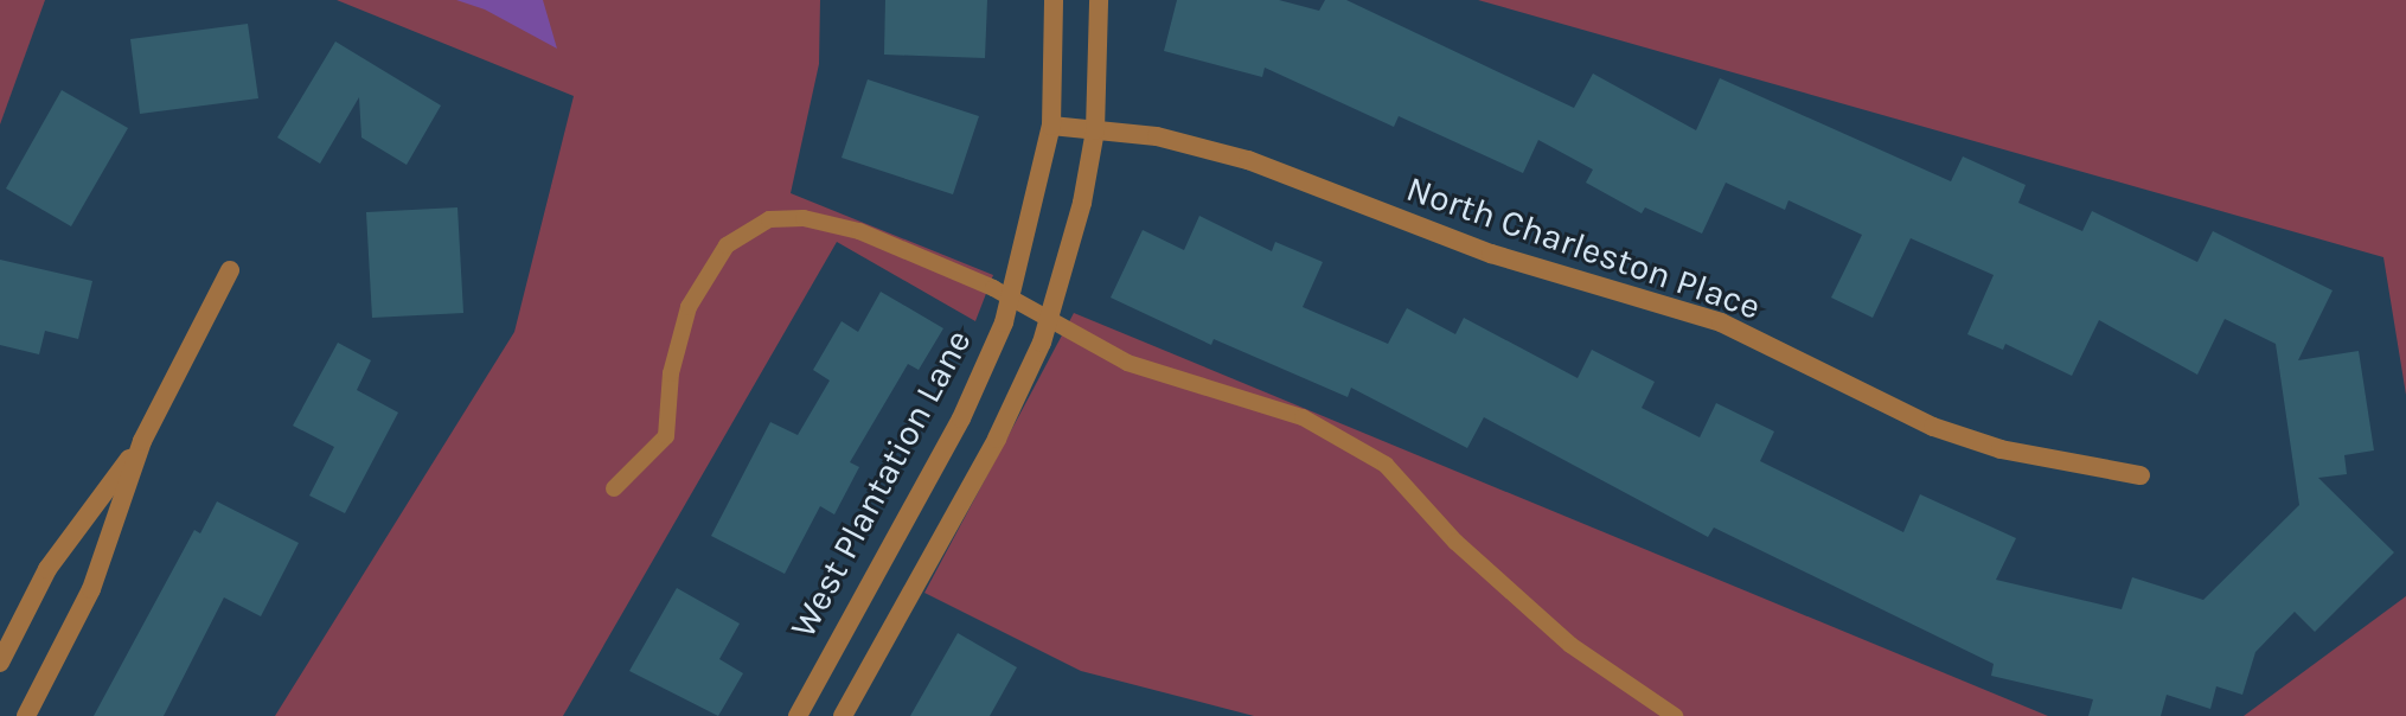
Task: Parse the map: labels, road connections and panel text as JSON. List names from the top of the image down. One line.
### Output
{"streets":{"street":["North Charleston Place","West Plantation Lane"]},"crossings":[["North Charleston Place","West Plantation Lane"]]}
